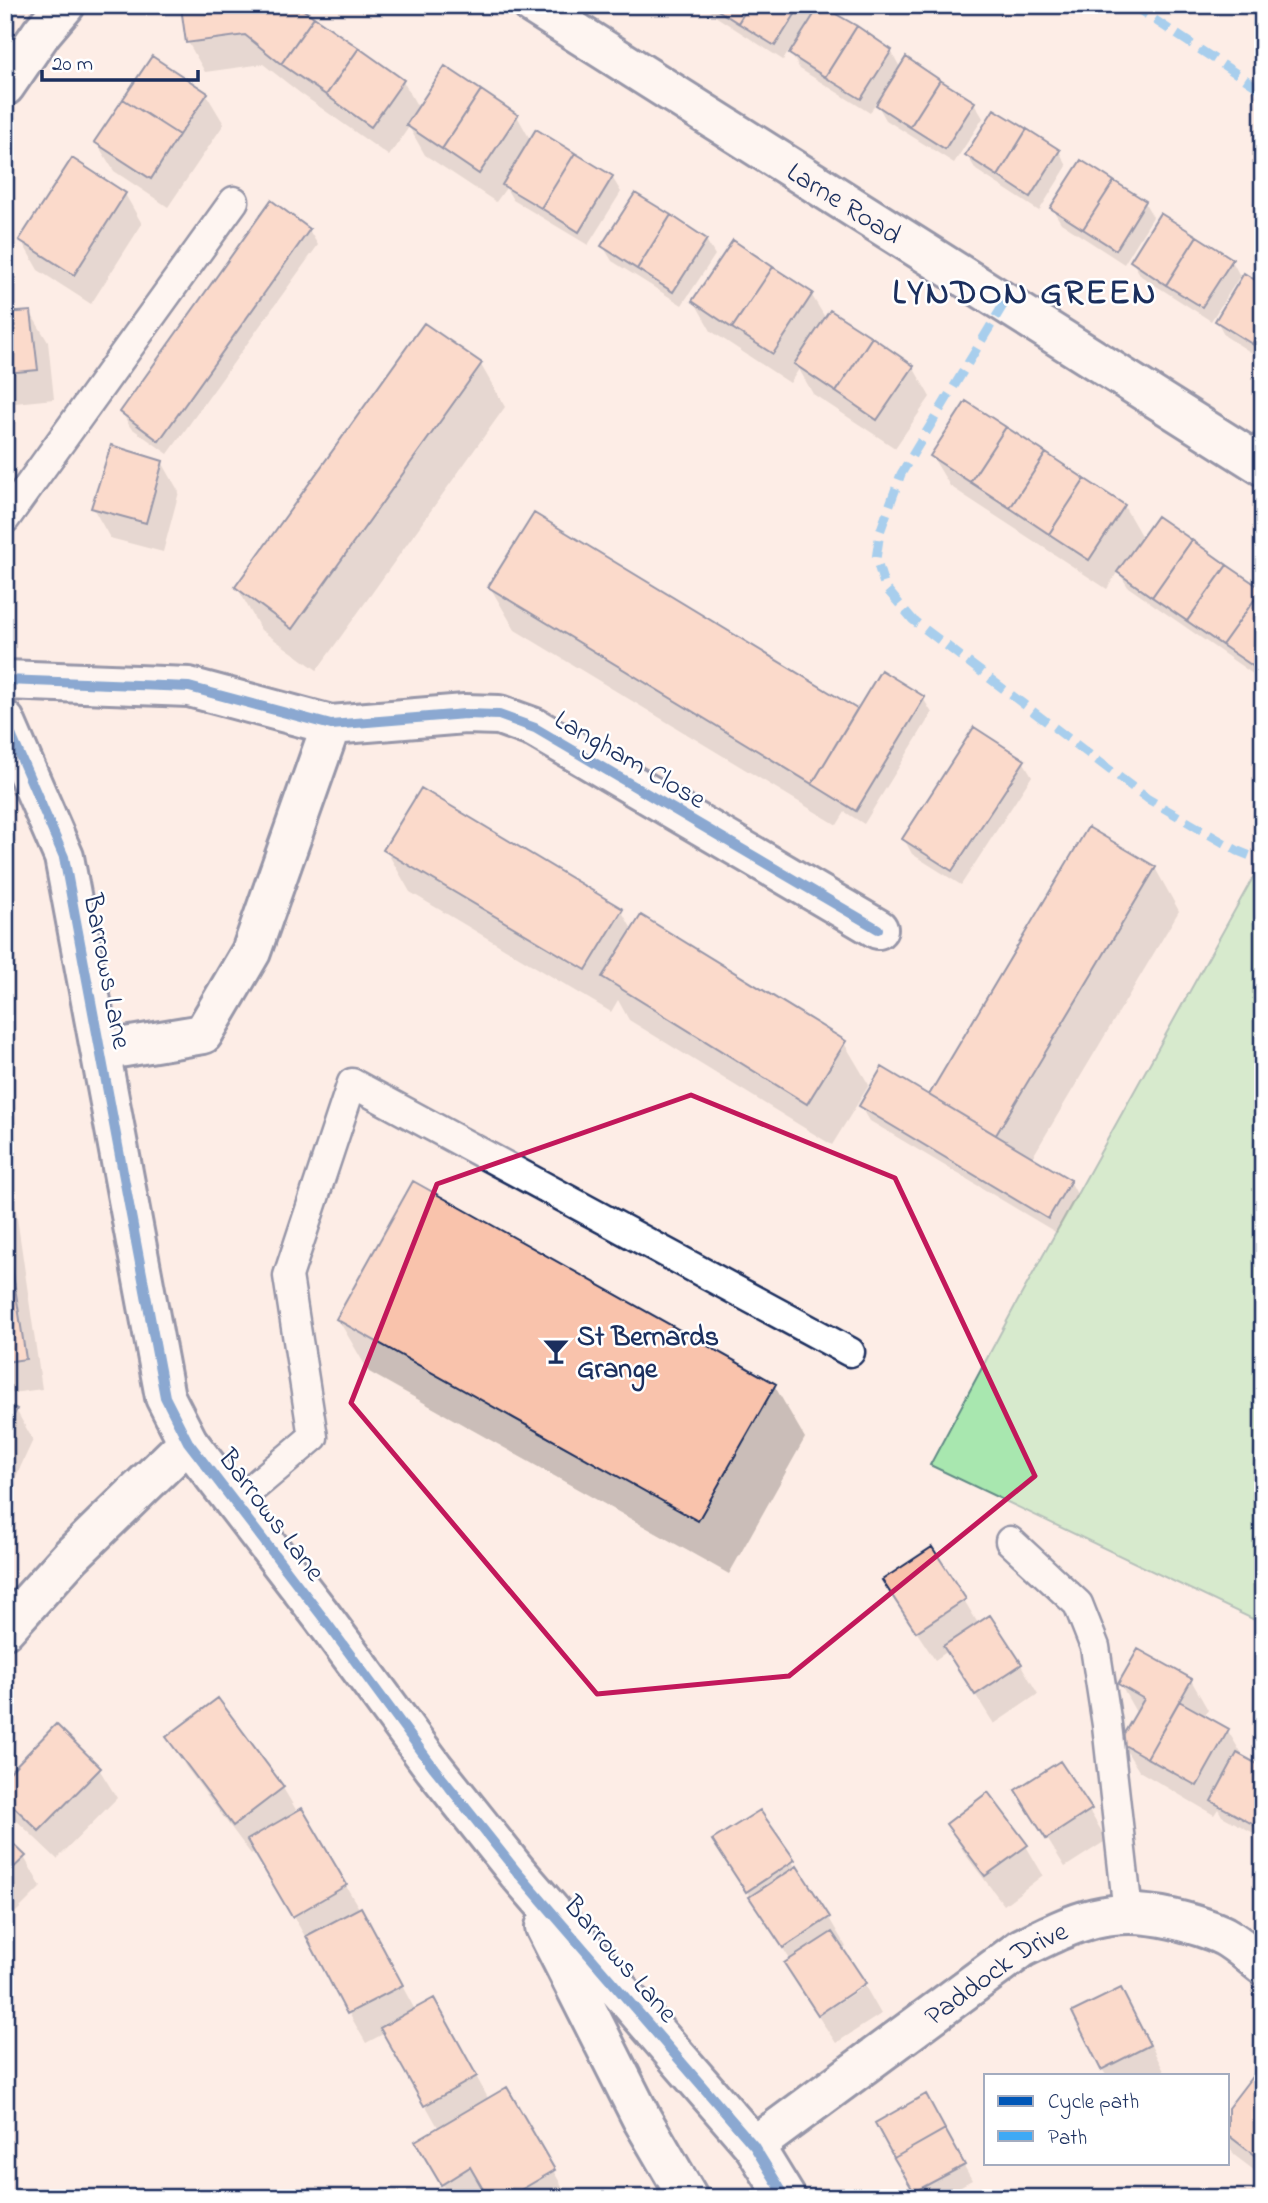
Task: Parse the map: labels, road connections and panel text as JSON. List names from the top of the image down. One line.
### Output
{"streets":{"street":["Larne Road","Langham Close","Barrows Lane","Paddock Drive"]},"crossings":[["Barrows Lane","Paddock Drive"]],"districts":["LYNDON GREEN"],"places":{"bar":["St Bernards Grange"]},"legend":["Cycle path","Path"],"scale_bar":"20 m"}
